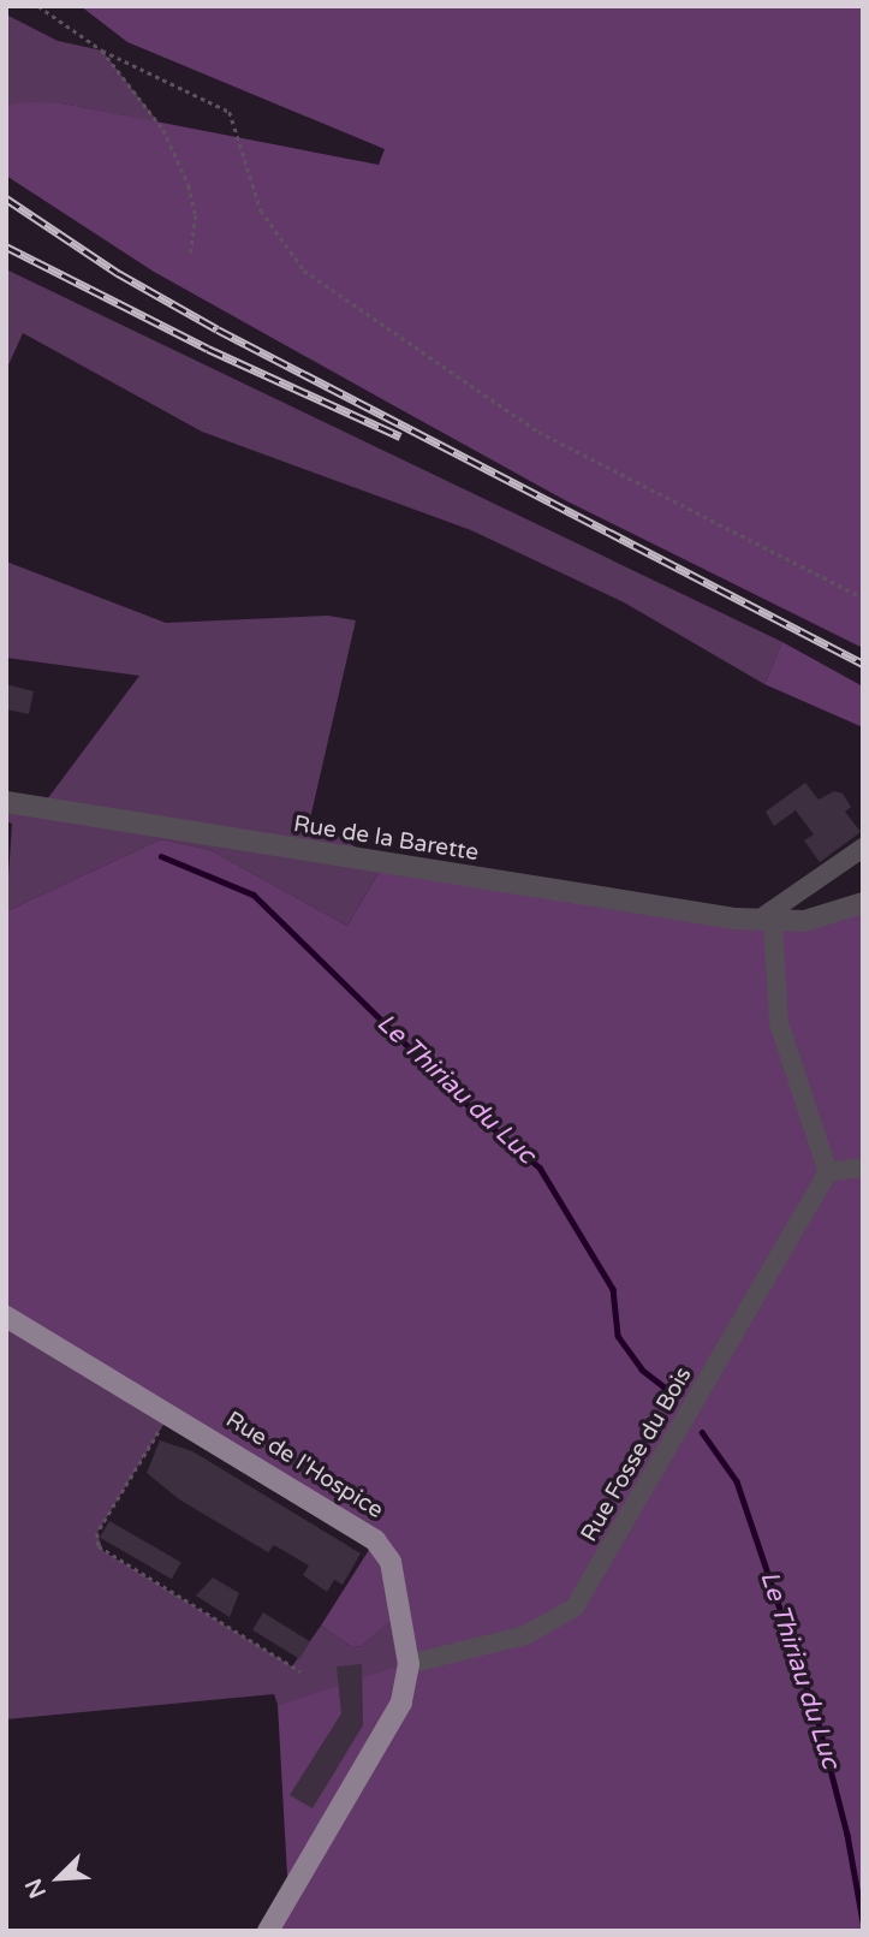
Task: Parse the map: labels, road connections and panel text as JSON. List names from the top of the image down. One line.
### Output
{"streets":{"main road":["Rue de l'Hospice"],"street":["Rue de la Barette","Rue Fosse du Bois"]},"crossings":[["Rue Fosse du Bois","Rue de l'Hospice"]],"water":["Le Thiriau du Luc"],"north":"bottom left"}
